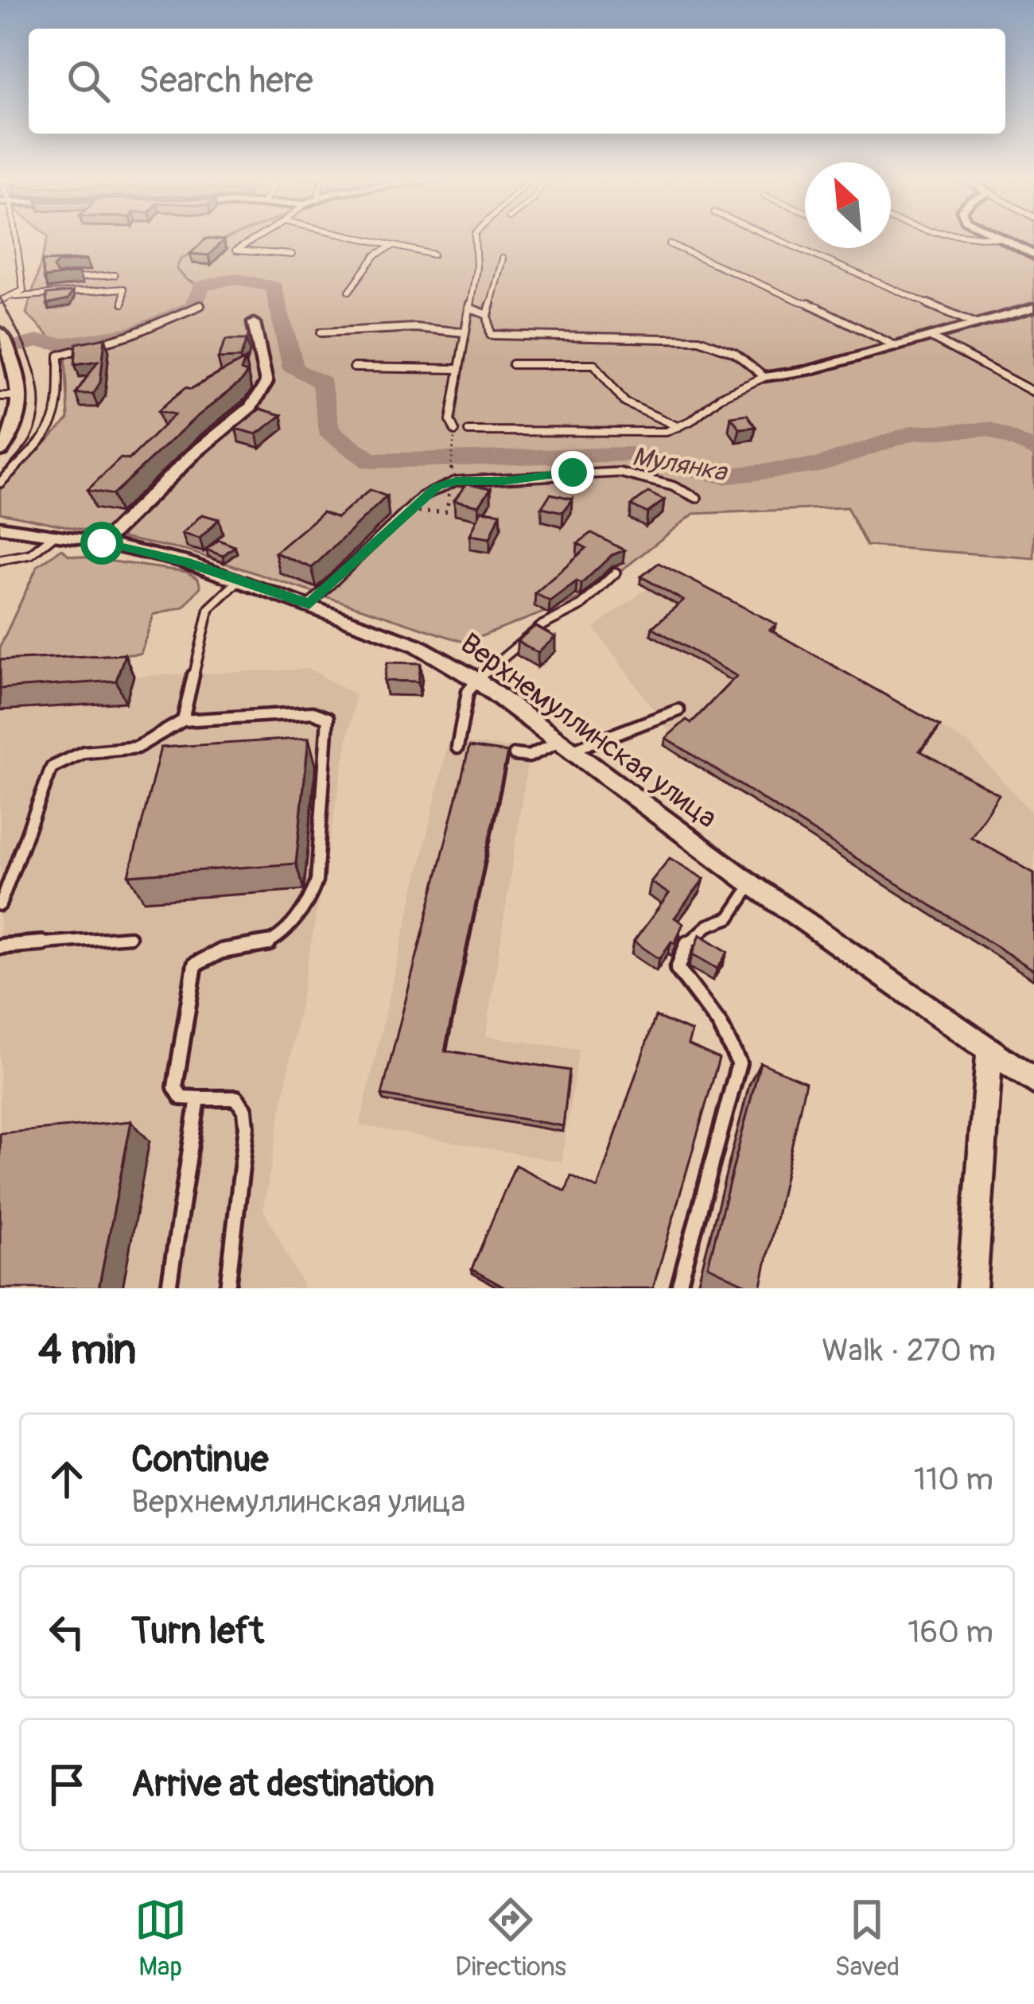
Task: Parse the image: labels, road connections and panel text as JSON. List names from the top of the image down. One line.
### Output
{"streets":{"street":["Верхнемуллинская улица"]},"water":["Мулянка"],"north":"top left","page":{"search":"Search here","heading":["4 min","Walk · 270 m"],"list":[["Continue","Верхнемуллинская улица","110 m"],["Turn left","160 m"],"Arrive at destination"],"nav":["Map","Directions","Saved"]}}
